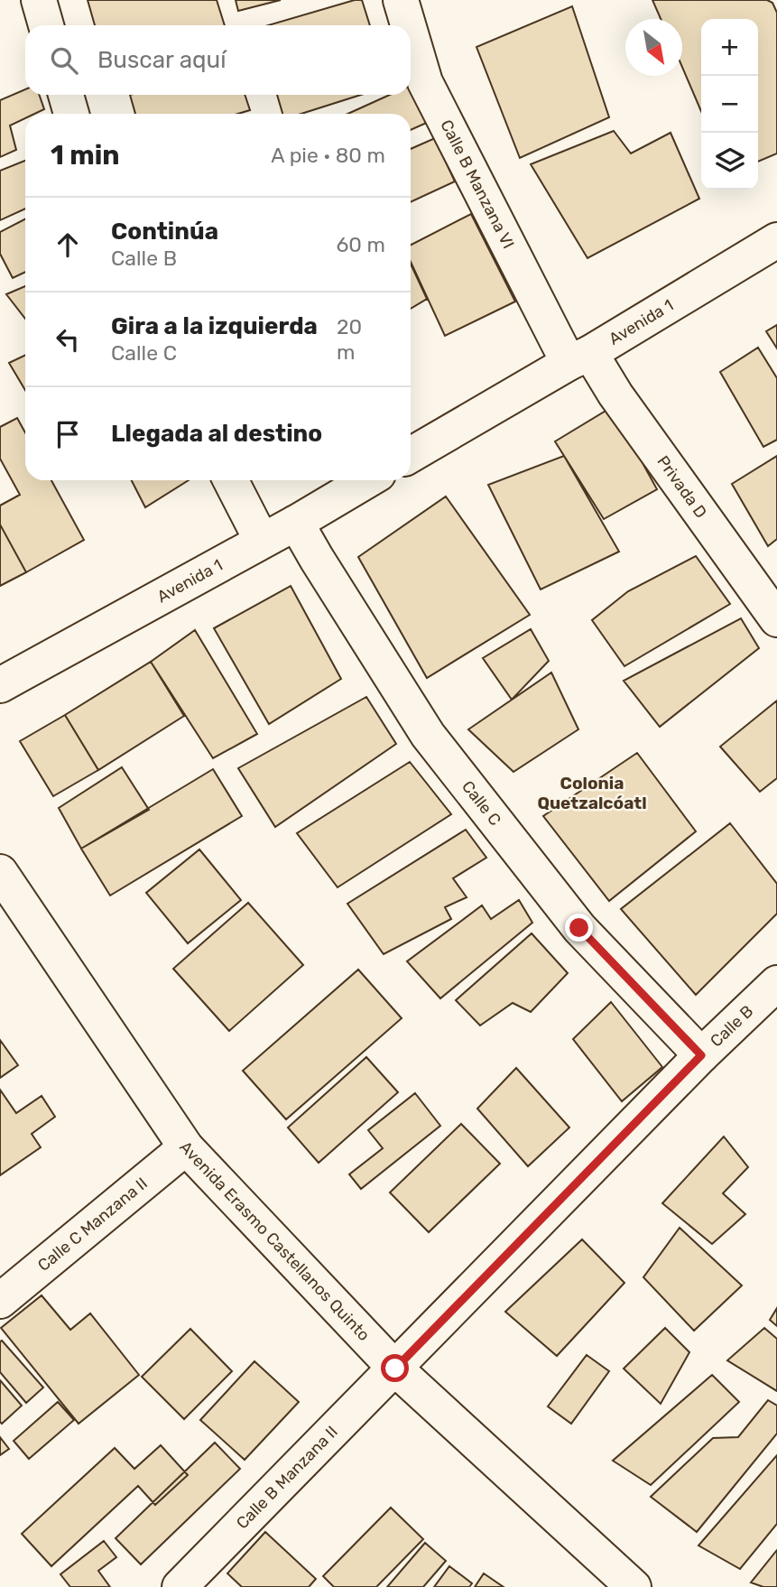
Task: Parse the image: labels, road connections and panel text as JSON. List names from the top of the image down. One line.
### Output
{"streets":{"street":["Calle B Manzana VI","Avenida 1","Privada D","Calle C","Calle B","Calle C Manzana II","Avenida Erasmo Castellanos Quinto","Calle B Manzana II"]},"crossings":[["Calle B Manzana VI","Avenida 1"],["Calle B Manzana VI","Privada D"],["Avenida 1","Privada D"],["Avenida 1","Calle C"],["Calle C","Calle B"],["Calle B","Avenida Erasmo Castellanos Quinto"],["Calle B","Calle B Manzana II"],["Calle C Manzana II","Avenida Erasmo Castellanos Quinto"],["Avenida Erasmo Castellanos Quinto","Calle B Manzana II"]],"districts":["Colonia Quetzalcóatl"],"north":"bottom right","page":{"map_buttons":["+","−"],"search":"Buscar aquí","heading":["1 min","A pie · 80 m"],"list":[["Continúa","Calle B","60 m"],["Gira a la izquierda","Calle C","20 m"],"Llegada al destino"]}}
